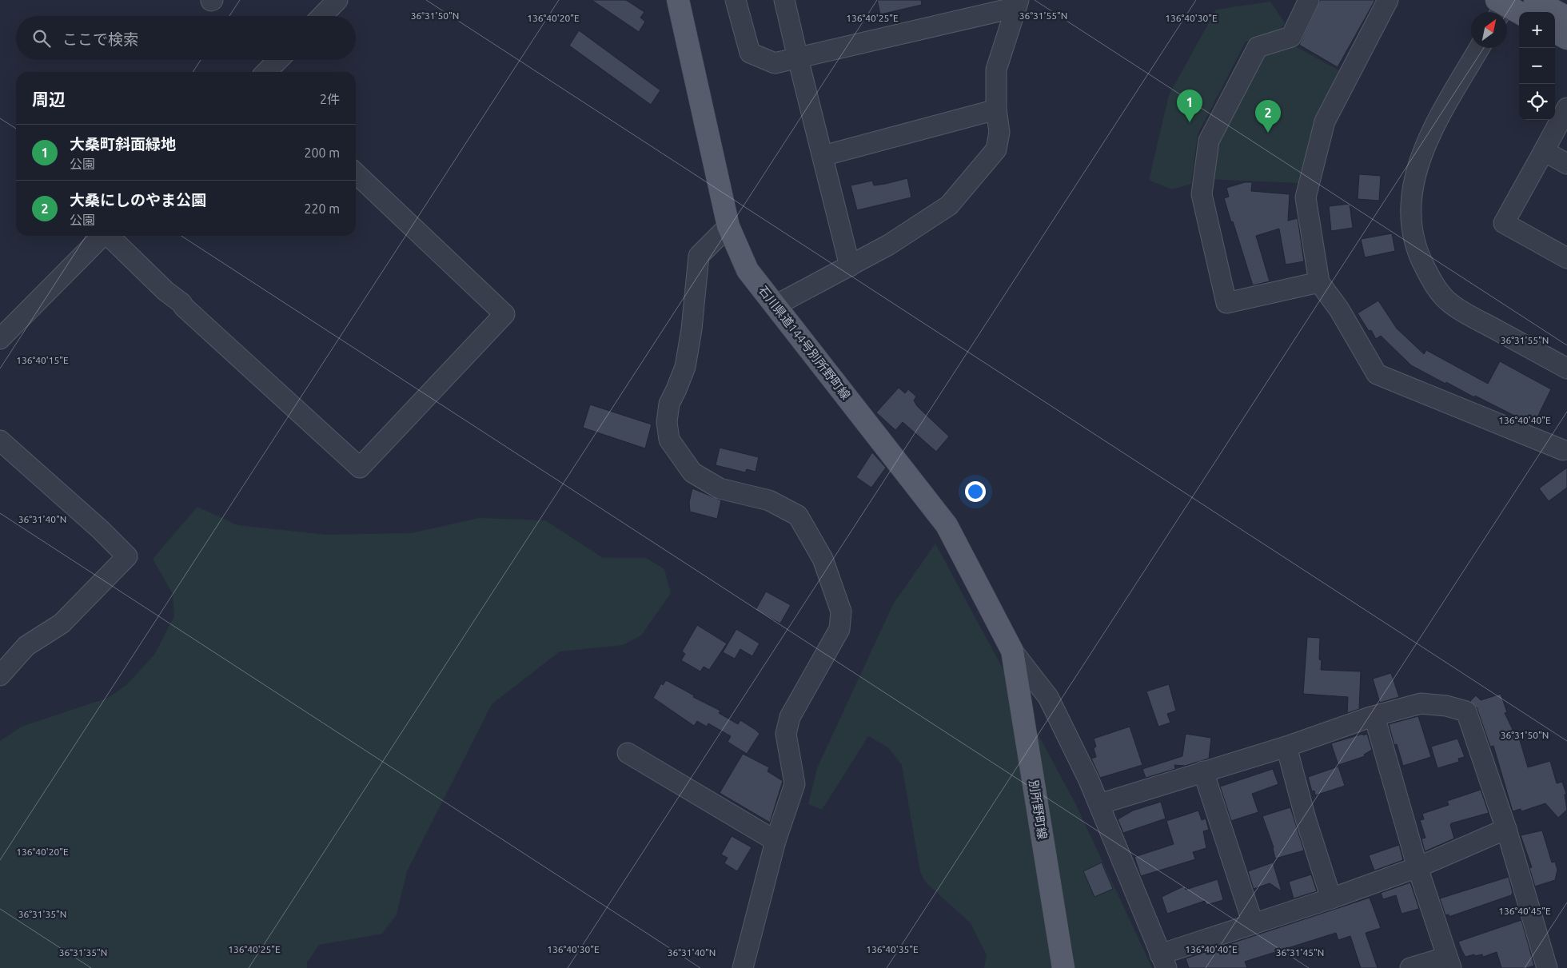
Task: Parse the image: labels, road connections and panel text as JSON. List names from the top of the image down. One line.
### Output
{"streets":{"main road":["石川県道144号別所野町線","別所野町線"]},"crossings":[["石川県道144号別所野町線","別所野町線"]],"north":"top right","page":{"map_buttons":["+","−"],"search":"ここで検索","heading":["周辺","2件"],"pins":["1","2"],"list":[{"mark":"1","name":"大桑町斜面緑地","note":"公園","value":"200 m"},{"mark":"2","name":"大桑にしのやま公園","note":"公園","value":"220 m"}]},"coordinates":["36°31'50\"N","36°31'55\"N","136°40'25\"E","136°40'30\"E","136°40'20\"E","136°40'15\"E","136°40'40\"E","36°31'40\"N","136°40'45\"E","36°31'35\"N","136°40'35\"E","36°31'45\"N"]}
